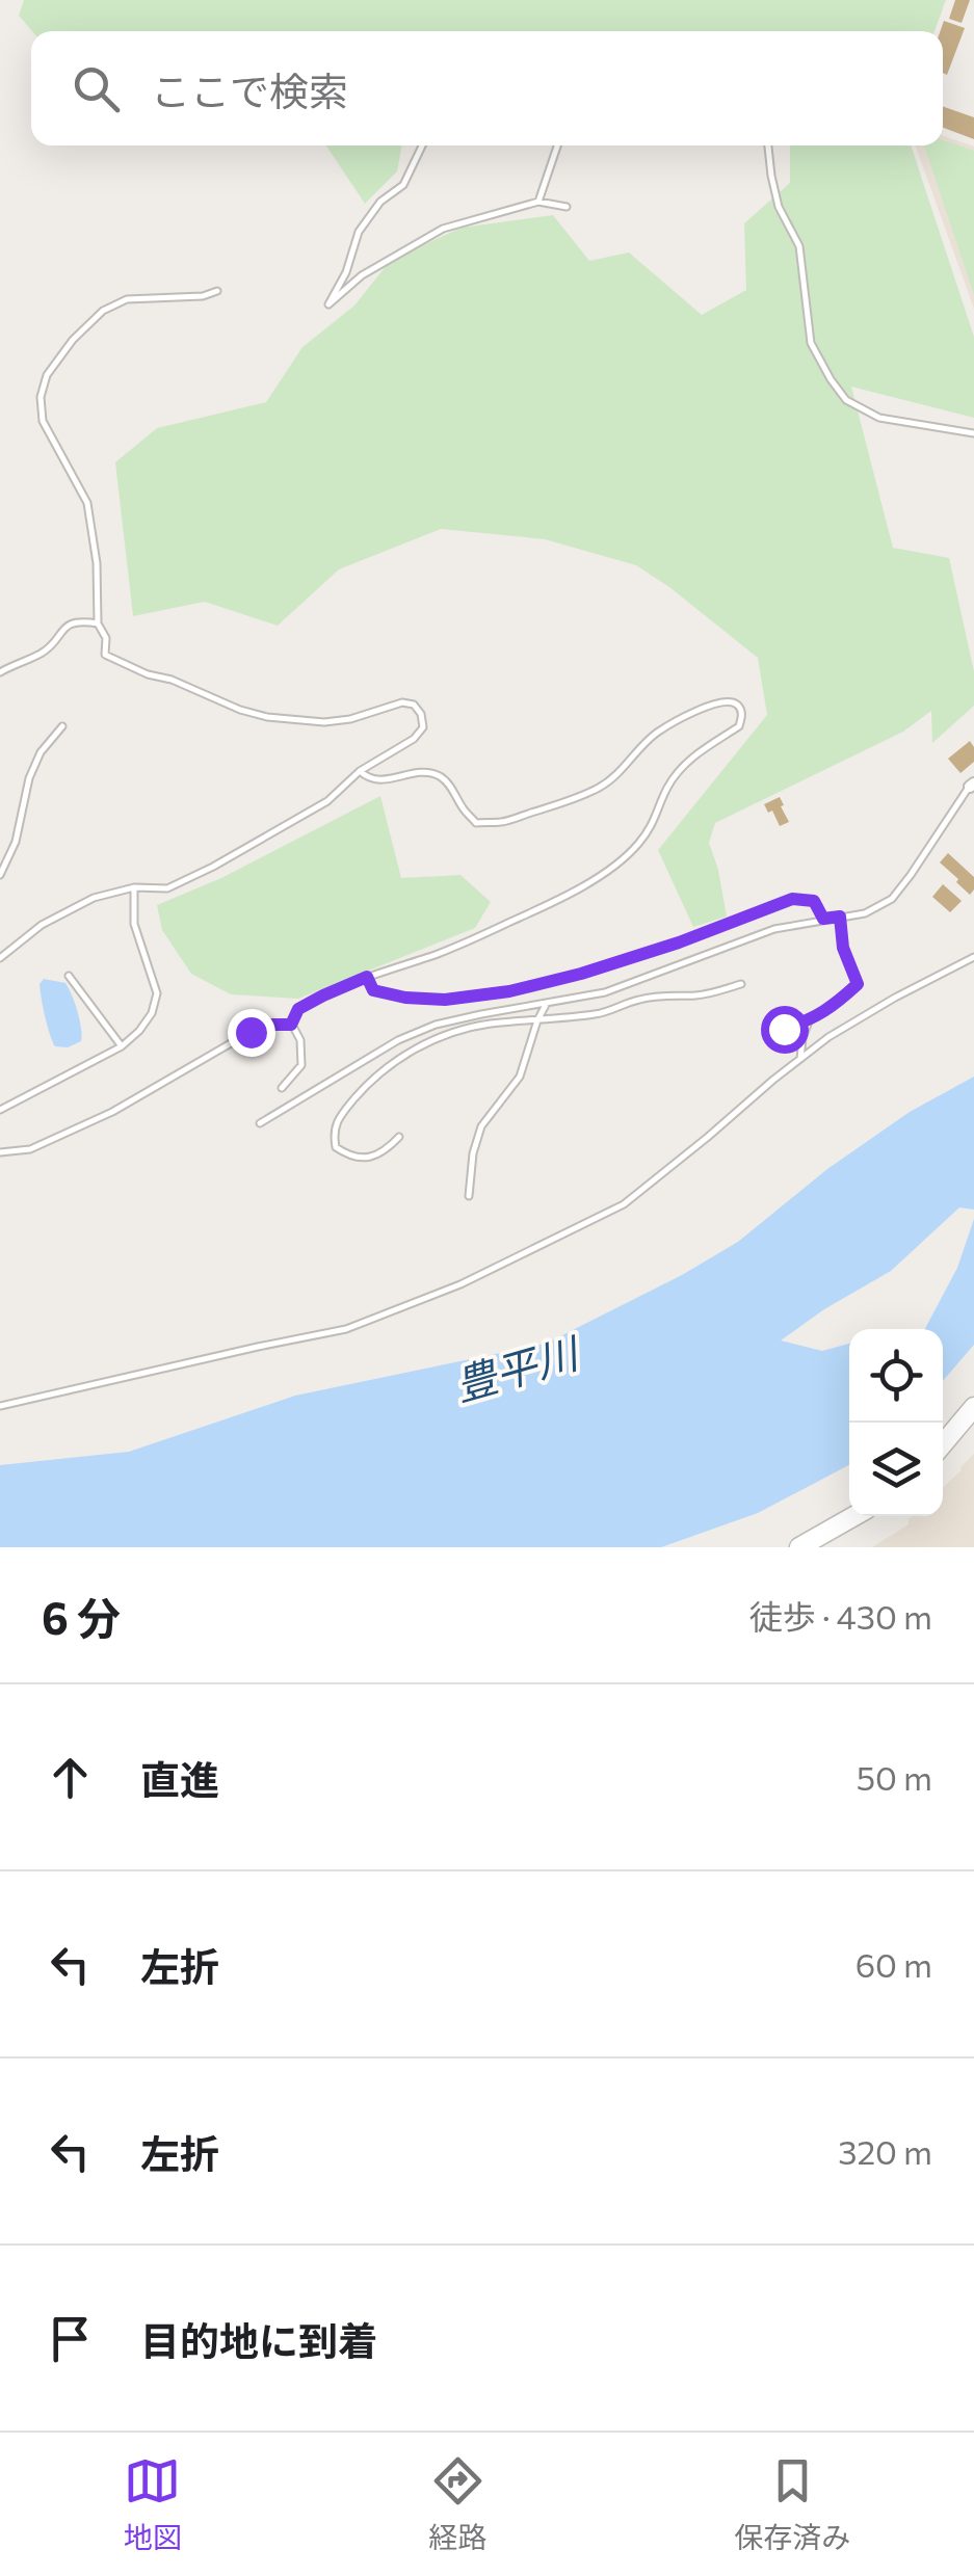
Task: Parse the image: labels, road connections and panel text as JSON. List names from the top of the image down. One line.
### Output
{"water":["豊平川"],"page":{"search":"ここで検索","heading":["6 分","徒歩 · 430 m"],"list":[["直進","50 m"],["左折","60 m"],["左折","320 m"],"目的地に到着"],"nav":["地図","経路","保存済み"]}}
